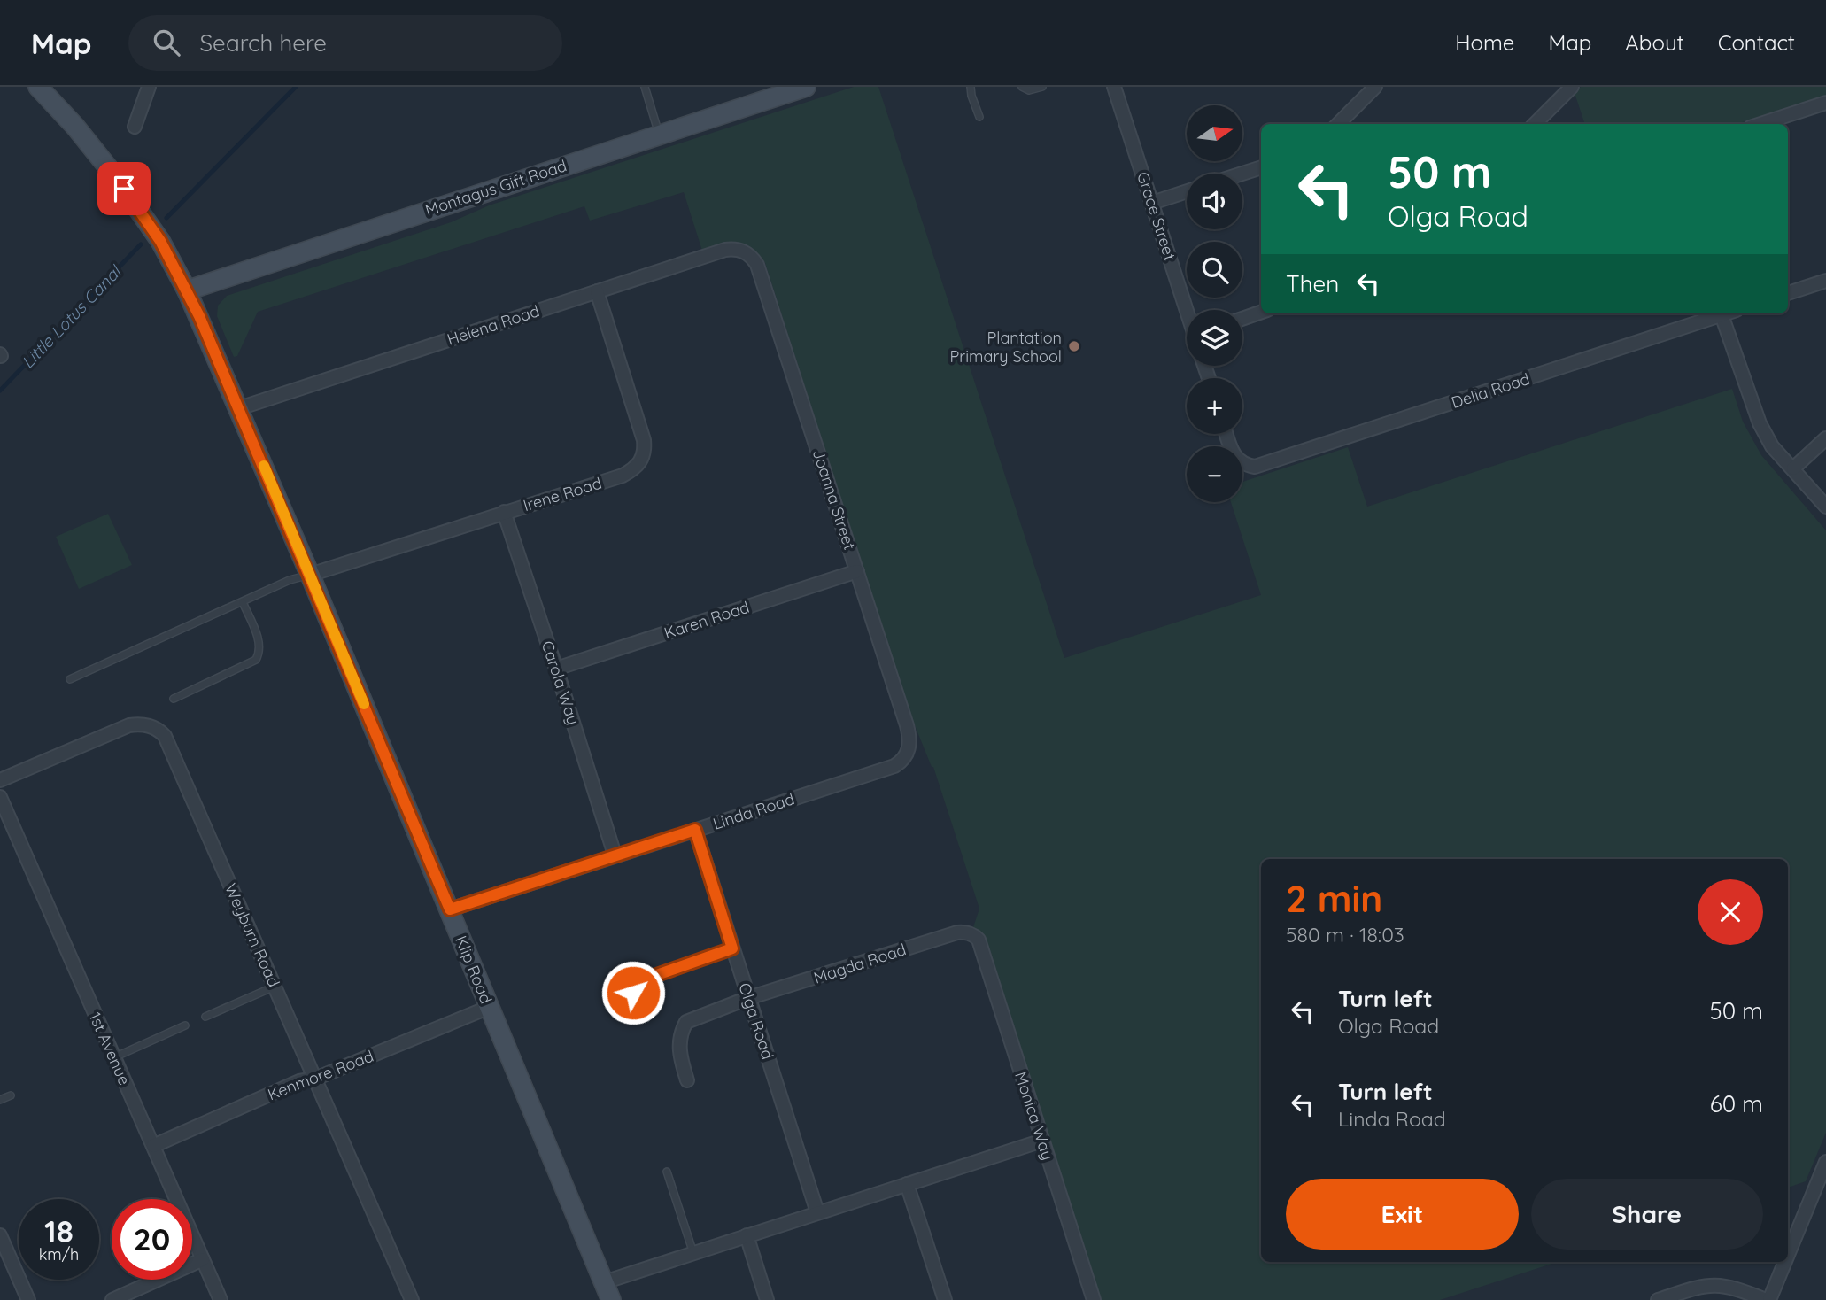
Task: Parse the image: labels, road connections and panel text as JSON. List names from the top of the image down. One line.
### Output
{"streets":{"street":["Montagus Gift Road","Grace Street","Helena Road","Delia Road","Irene Road","Joanna Street","Karen Road","Carola Way","Linda Road","Weyburn Road","Magda Road","Klip Road","Olga Road","1st Avenue","Kenmore Road","Monica Way"]},"crossings":[["Montagus Gift Road","Klip Road"],["Helena Road","Irene Road"],["Helena Road","Joanna Street"],["Helena Road","Klip Road"],["Irene Road","Carola Way"],["Irene Road","Klip Road"],["Joanna Street","Karen Road"],["Joanna Street","Linda Road"],["Karen Road","Carola Way"],["Carola Way","Linda Road"],["Linda Road","Klip Road"],["Linda Road","Olga Road"],["Weyburn Road","Kenmore Road"],["Magda Road","Olga Road"],["Magda Road","Monica Way"],["Klip Road","Kenmore Road"],["1st Avenue","Kenmore Road"]],"water":["Little Lotus Canal"],"places":["Plantation Primary School"],"north":"right","page":{"header":"Map","search":"Search here","nav":["Home","Map","About","Contact"],"map_buttons":["+","−"],"turn":["50 m","Olga Road"],"then":"Then","heading":["2 min","580 m · 18:03"],"list":[{"name":"Turn left","note":"Olga Road","value":"50 m"},{"name":"Turn left","note":"Linda Road","value":"60 m"}],"buttons":["Exit","Share"],"speed":"18 km/h","limit":"20"}}
